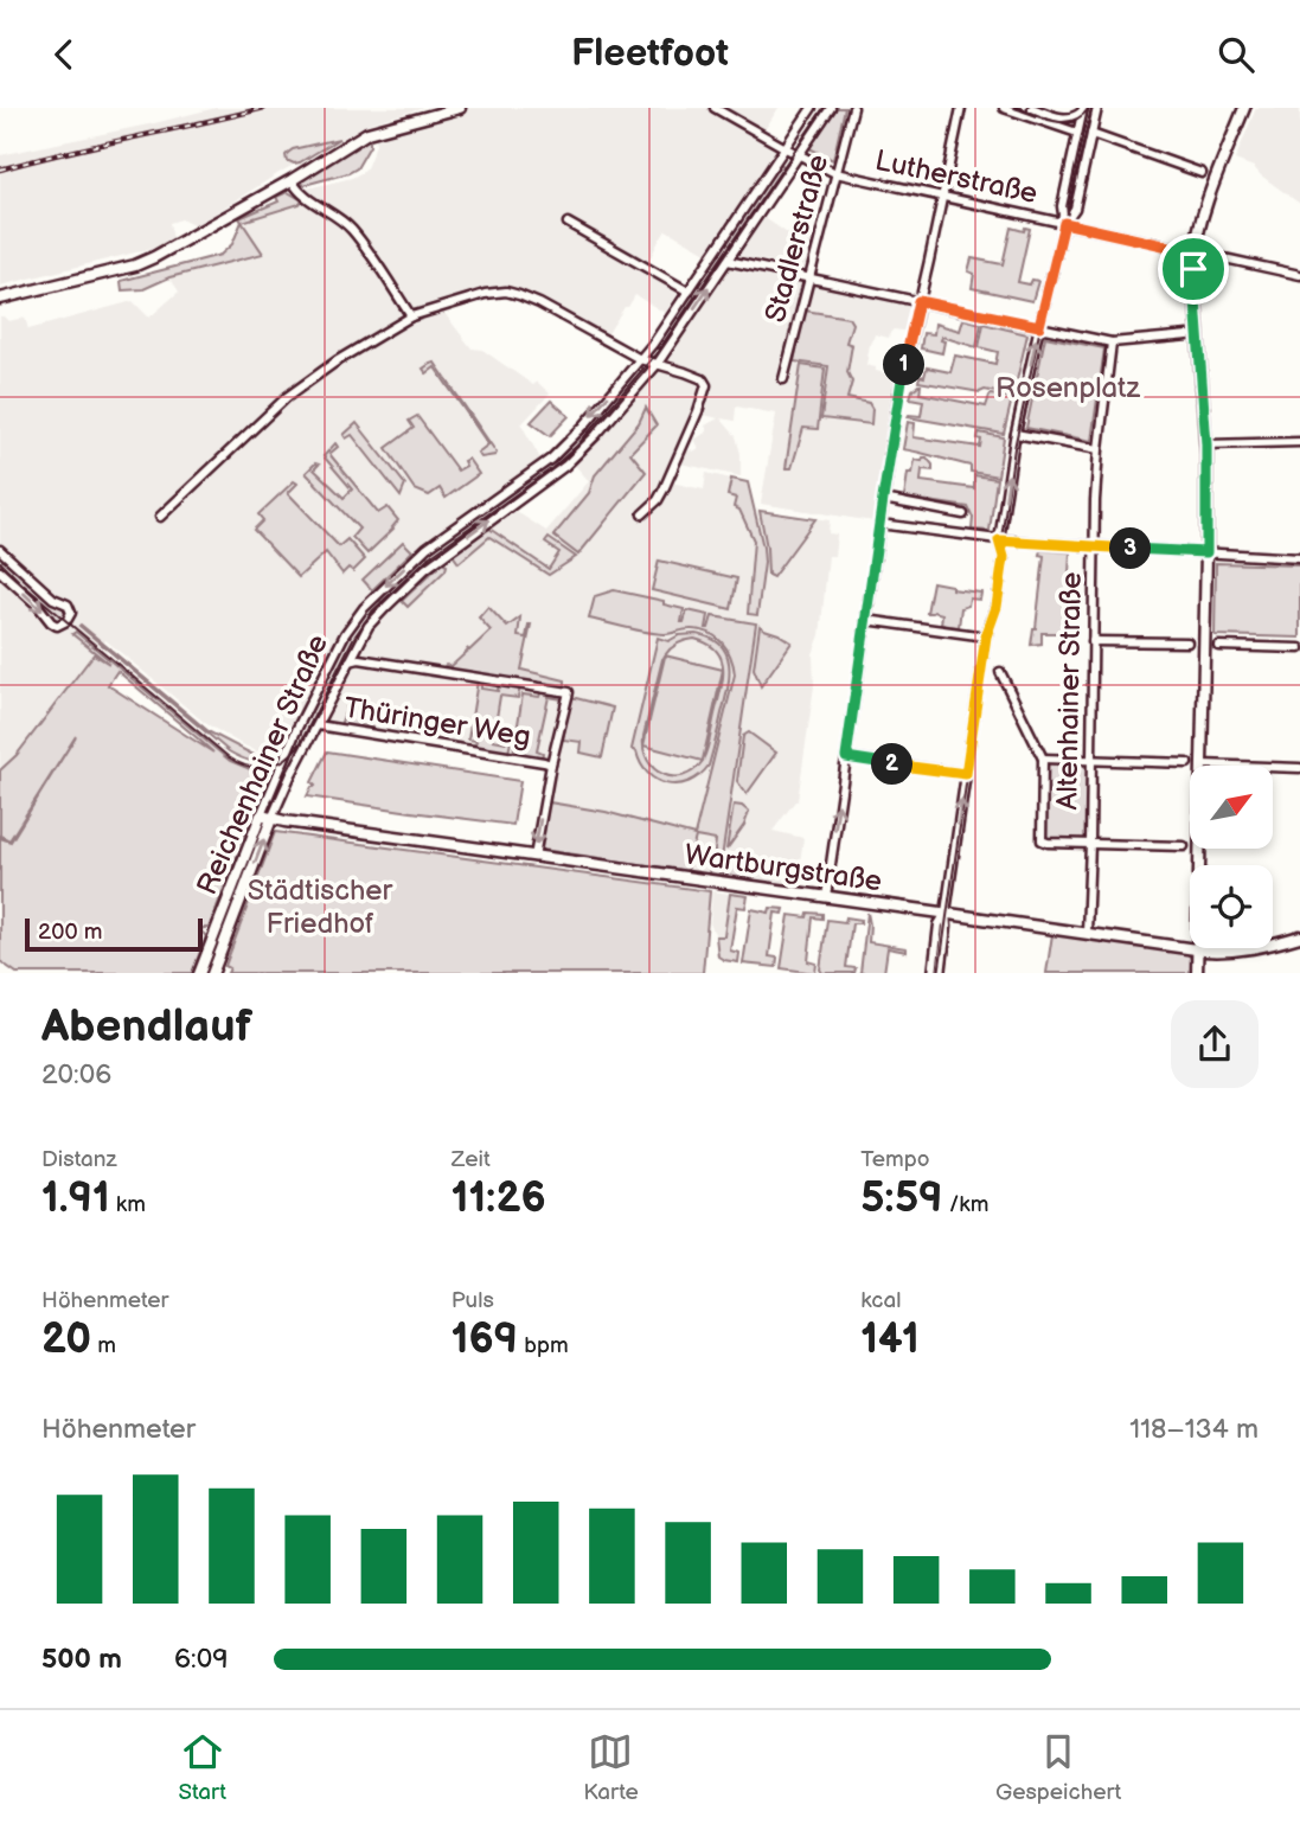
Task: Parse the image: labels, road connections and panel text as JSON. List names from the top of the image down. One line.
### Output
{"streets":{"main road":["Reichenhainer Straße","Wartburgstraße"],"street":["Lutherstraße","Stadlerstraße","Altenhainer Straße","Thüringer Weg"]},"crossings":[["Lutherstraße","Stadlerstraße"],["Lutherstraße","Reichenhainer Straße"],["Altenhainer Straße","Wartburgstraße"],["Thüringer Weg","Reichenhainer Straße"],["Reichenhainer Straße","Wartburgstraße"]],"parks":["Rosenplatz","Städtischer Friedhof"],"scale_bar":"200 m","north":"top right","page":{"header":"Fleetfoot","pins":["1","3","2"],"scale":"200 m","heading":["Abendlauf","20:06"],"stats":[["Distanz","1.91 km"],["Zeit","11:26"],["Tempo","5:59 /km"],["Höhenmeter","20 m"],["Puls","169 bpm"],["kcal","141"]],"chart":["Höhenmeter","118–134 m"],"list":[{"name":"500 m","note":"6:09"}],"tabs":["Start","Karte","Gespeichert"]}}
